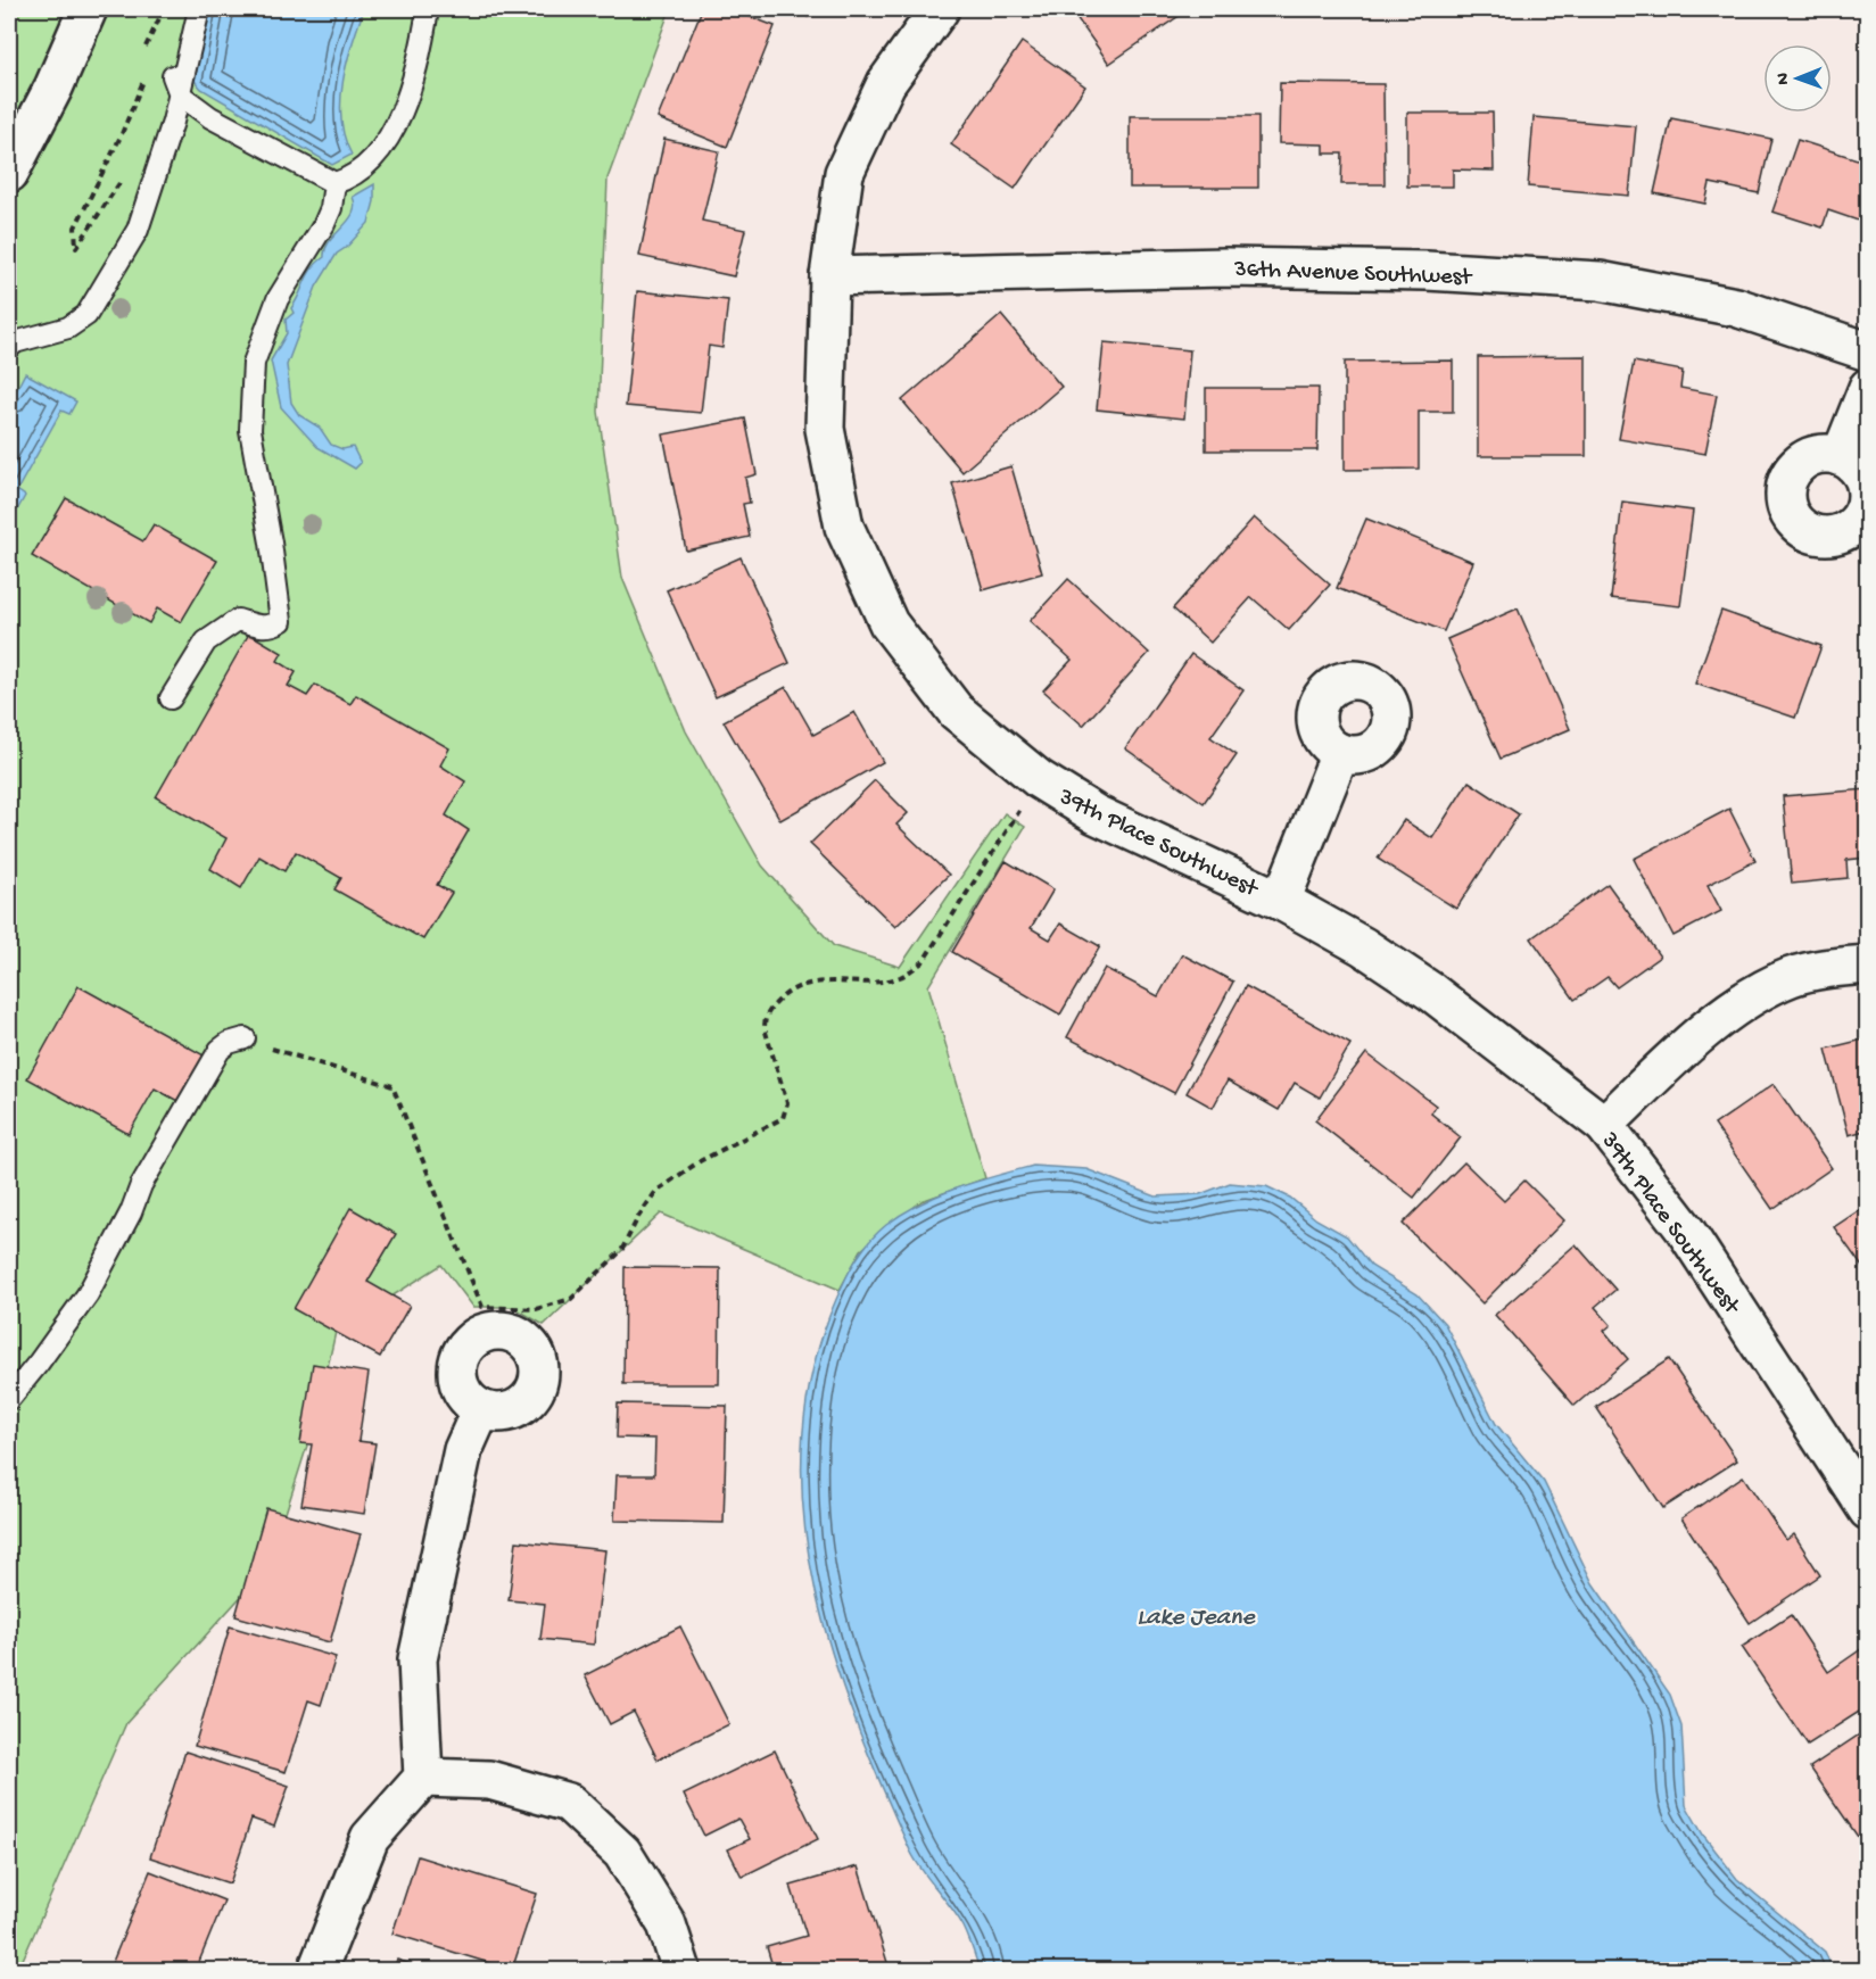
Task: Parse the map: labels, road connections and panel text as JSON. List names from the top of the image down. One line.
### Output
{"streets":{"street":["36th Avenue Southwest","39th Place Southwest"]},"crossings":[["36th Avenue Southwest","39th Place Southwest"]],"water":["Lake Jeane"],"north":"left"}
